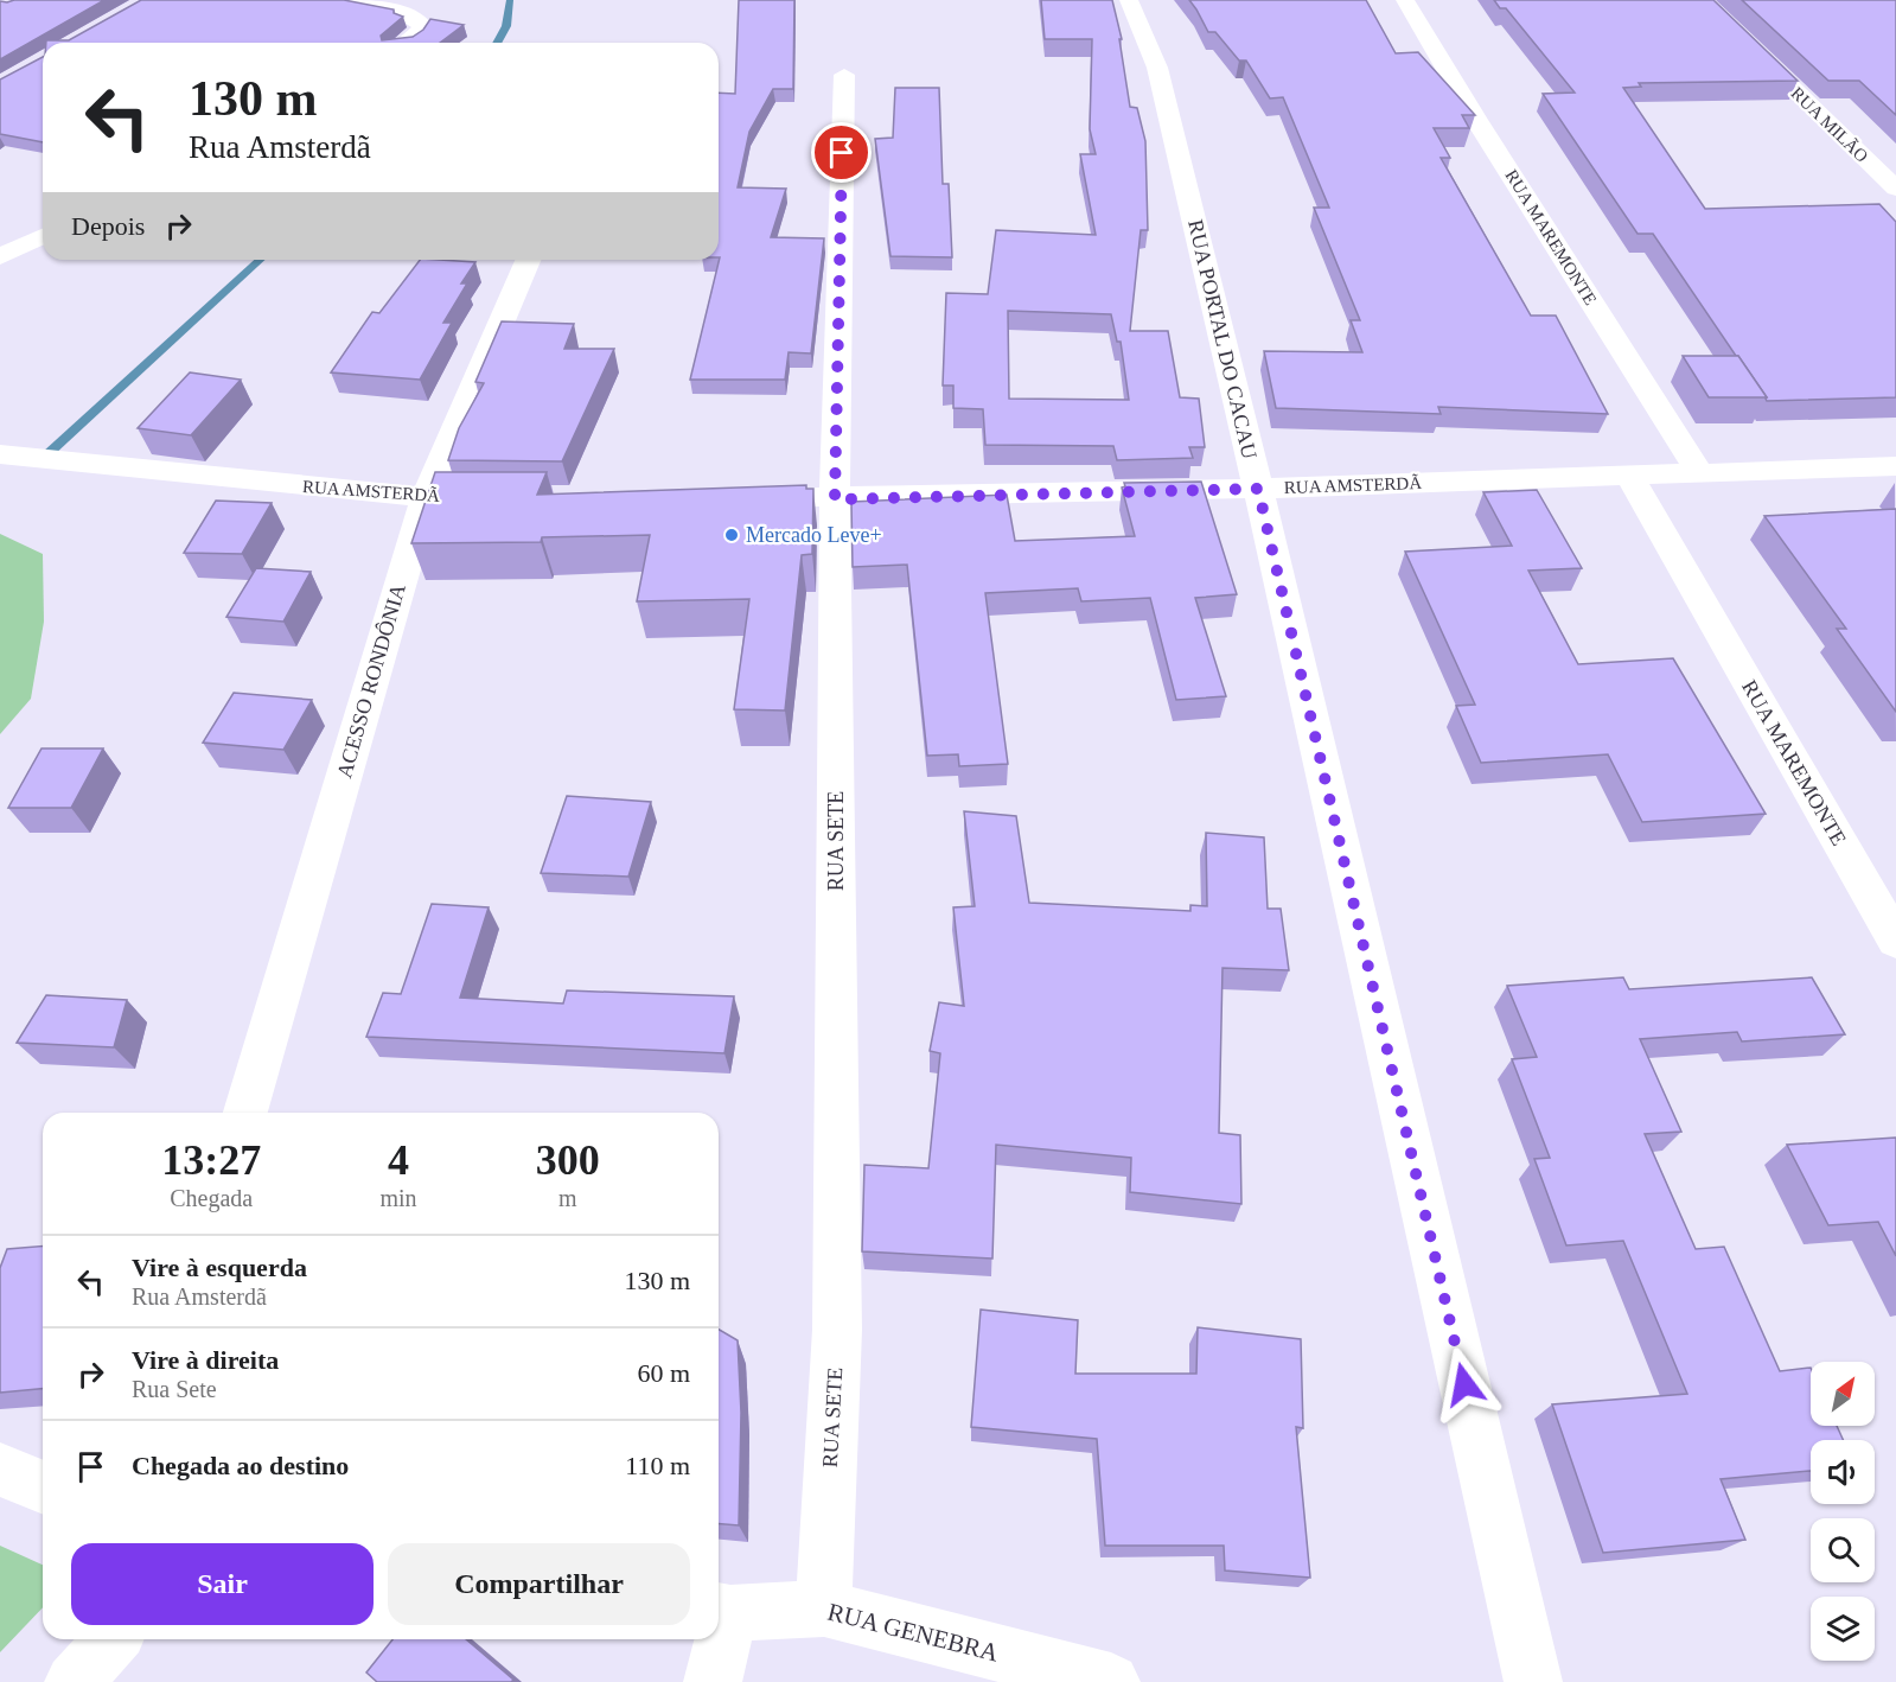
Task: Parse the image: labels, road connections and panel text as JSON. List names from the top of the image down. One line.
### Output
{"streets":{"street":["RUA MILÃO","RUA MAREMONTE","RUA PORTAL DO CACAU","RUA AMSTERDÃ","ACESSO RONDÔNIA","RUA SETE","RUA GENEBRA"]},"crossings":[["RUA MAREMONTE","RUA AMSTERDÃ"],["RUA PORTAL DO CACAU","RUA AMSTERDÃ"],["RUA AMSTERDÃ","ACESSO RONDÔNIA"],["RUA AMSTERDÃ","RUA SETE"],["RUA SETE","RUA GENEBRA"]],"places":["Mercado Leve+"],"north":"top right","page":{"turn":["130 m","Rua Amsterdã"],"then":"Depois","eta":["13:27","Chegada","4","min","300","m"],"list":[{"name":"Vire à esquerda","note":"Rua Amsterdã","value":"130 m"},{"name":"Vire à direita","note":"Rua Sete","value":"60 m"},{"name":"Chegada ao destino","value":"110 m"}],"buttons":["Sair","Compartilhar"]}}
